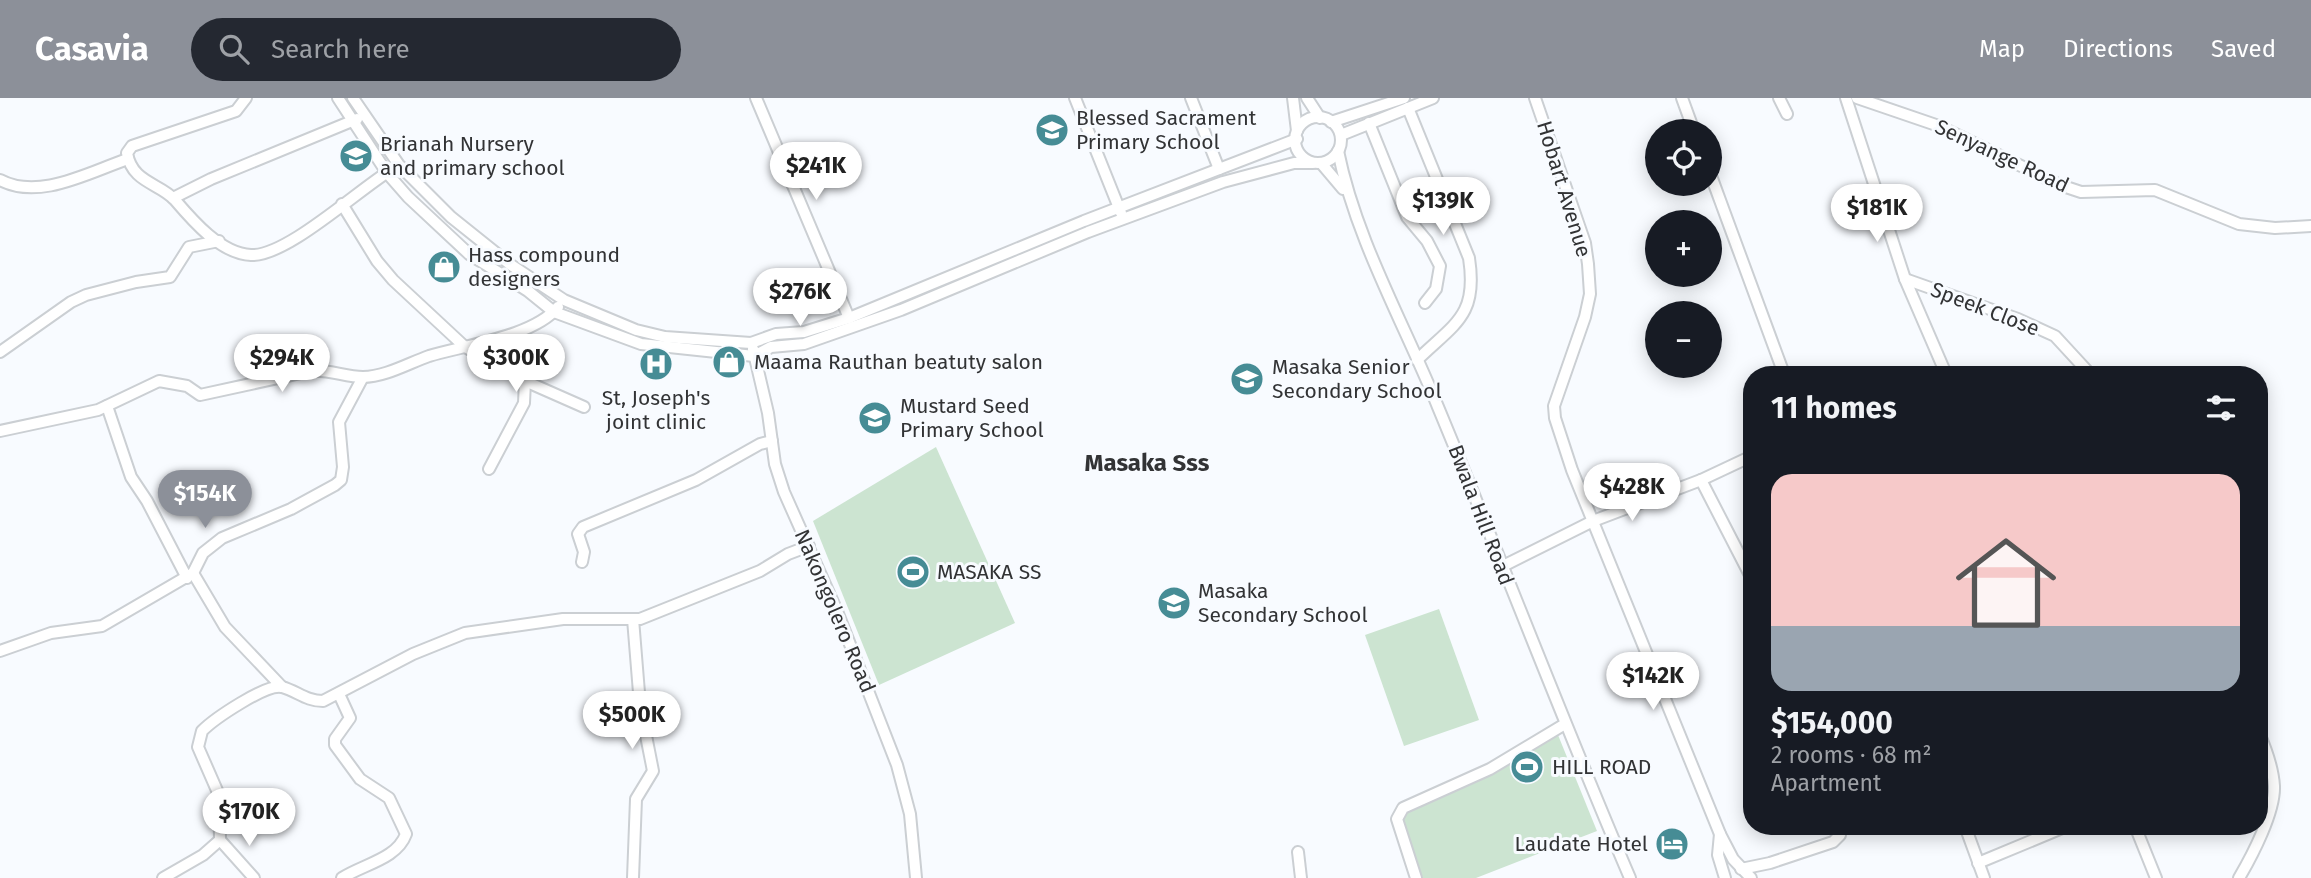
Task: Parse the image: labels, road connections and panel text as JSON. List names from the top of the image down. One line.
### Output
{"streets":{"street":["Senyange Road","Hobart Avenue","Speek Close","Bwala Hill Road","Nakongolero Road"]},"districts":["Masaka Sss"],"places":{"school or university":["Blessed Sacrament Primary School","Brianah Nursery and primary school","Masaka Senior Secondary School","Mustard Seed Primary School","Masaka Secondary School"],"shop":["Hass compound designers","Maama Rauthan beatuty salon"],"hospital":["St, Joseph's joint clinic"],"sports":["MASAKA SS","HILL ROAD"],"hotel":["Laudate Hotel"]},"page":{"header":"Casavia","search":"Search here","nav":["Map","Directions","Saved"],"map_buttons":["+","−"],"price":["$241K","$139K","$181K","$276K","$294K","$300K","$428K","$154K","$142K","$500K","$170K"],"heading":"11 homes","list":[{"name":"$154,000","note":"2 rooms · 68 m² · Apartment"}]}}
